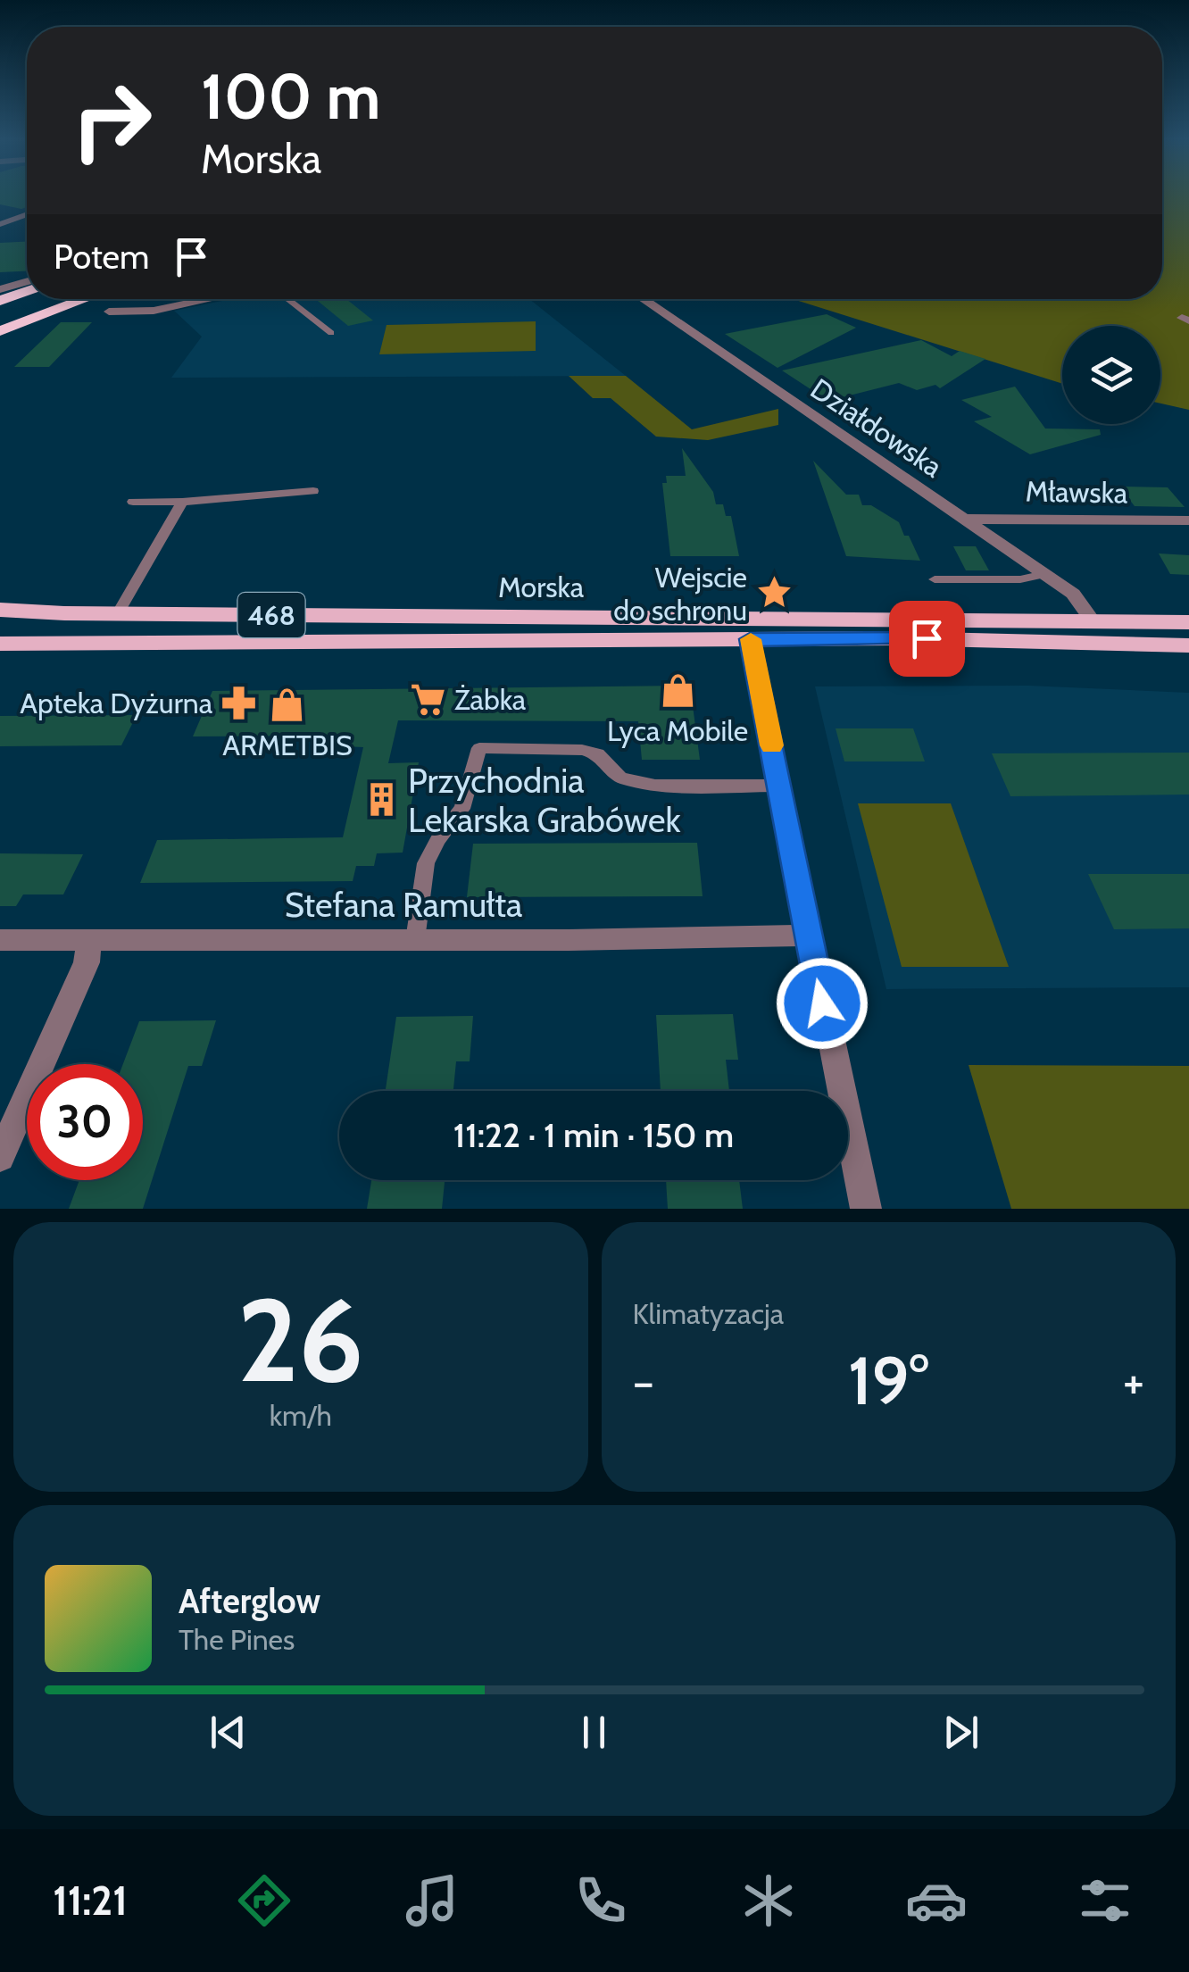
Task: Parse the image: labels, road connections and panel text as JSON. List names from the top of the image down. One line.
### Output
{"streets":{"main road":["Morska","468"],"street":["Działdowska","Mławska","Stefana Ramułta"]},"crossings":[["Działdowska","Mławska"],["Działdowska","Morska"]],"places":{"place":["Wejscie do schronu"],"shop":["Lyca Mobile","ARMETBIS"],"supermarket":["Żabka"],"pharmacy":["Apteka Dyżurna"],"building":["Przychodnia Lekarska Grabówek"]},"page":{"turn":["100 m","Morska"],"then":"Potem","limit":"30","trip":"11:22 · 1 min · 150 m","tile":[["26","km/h"],"Klimatyzacja"],"heat":["−","19°","+"],"song":["Afterglow","The Pines"],"tabs":"11:21"}}
